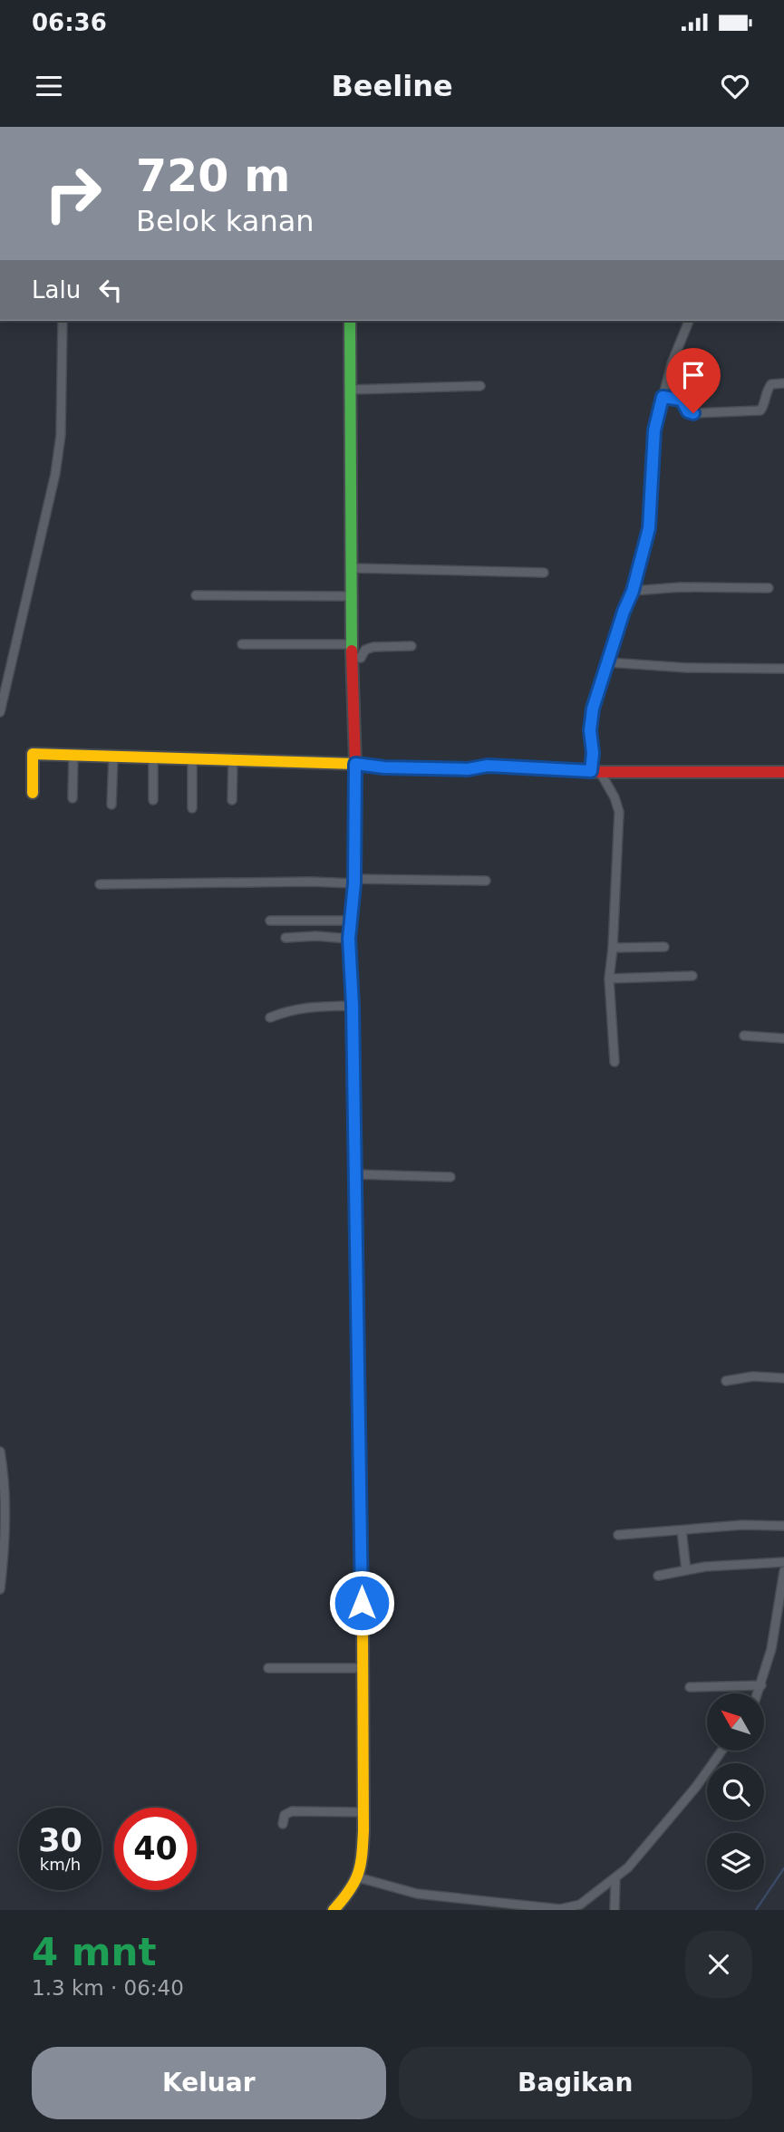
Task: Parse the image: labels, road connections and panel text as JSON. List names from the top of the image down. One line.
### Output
{"north":"top left","page":{"status":"06:36","header":"Beeline","turn":["720 m","Belok kanan"],"then":"Lalu","speed":"30 km/h","limit":"40","heading":["4 mnt","1.3 km · 06:40"],"buttons":["Keluar","Bagikan"]}}
